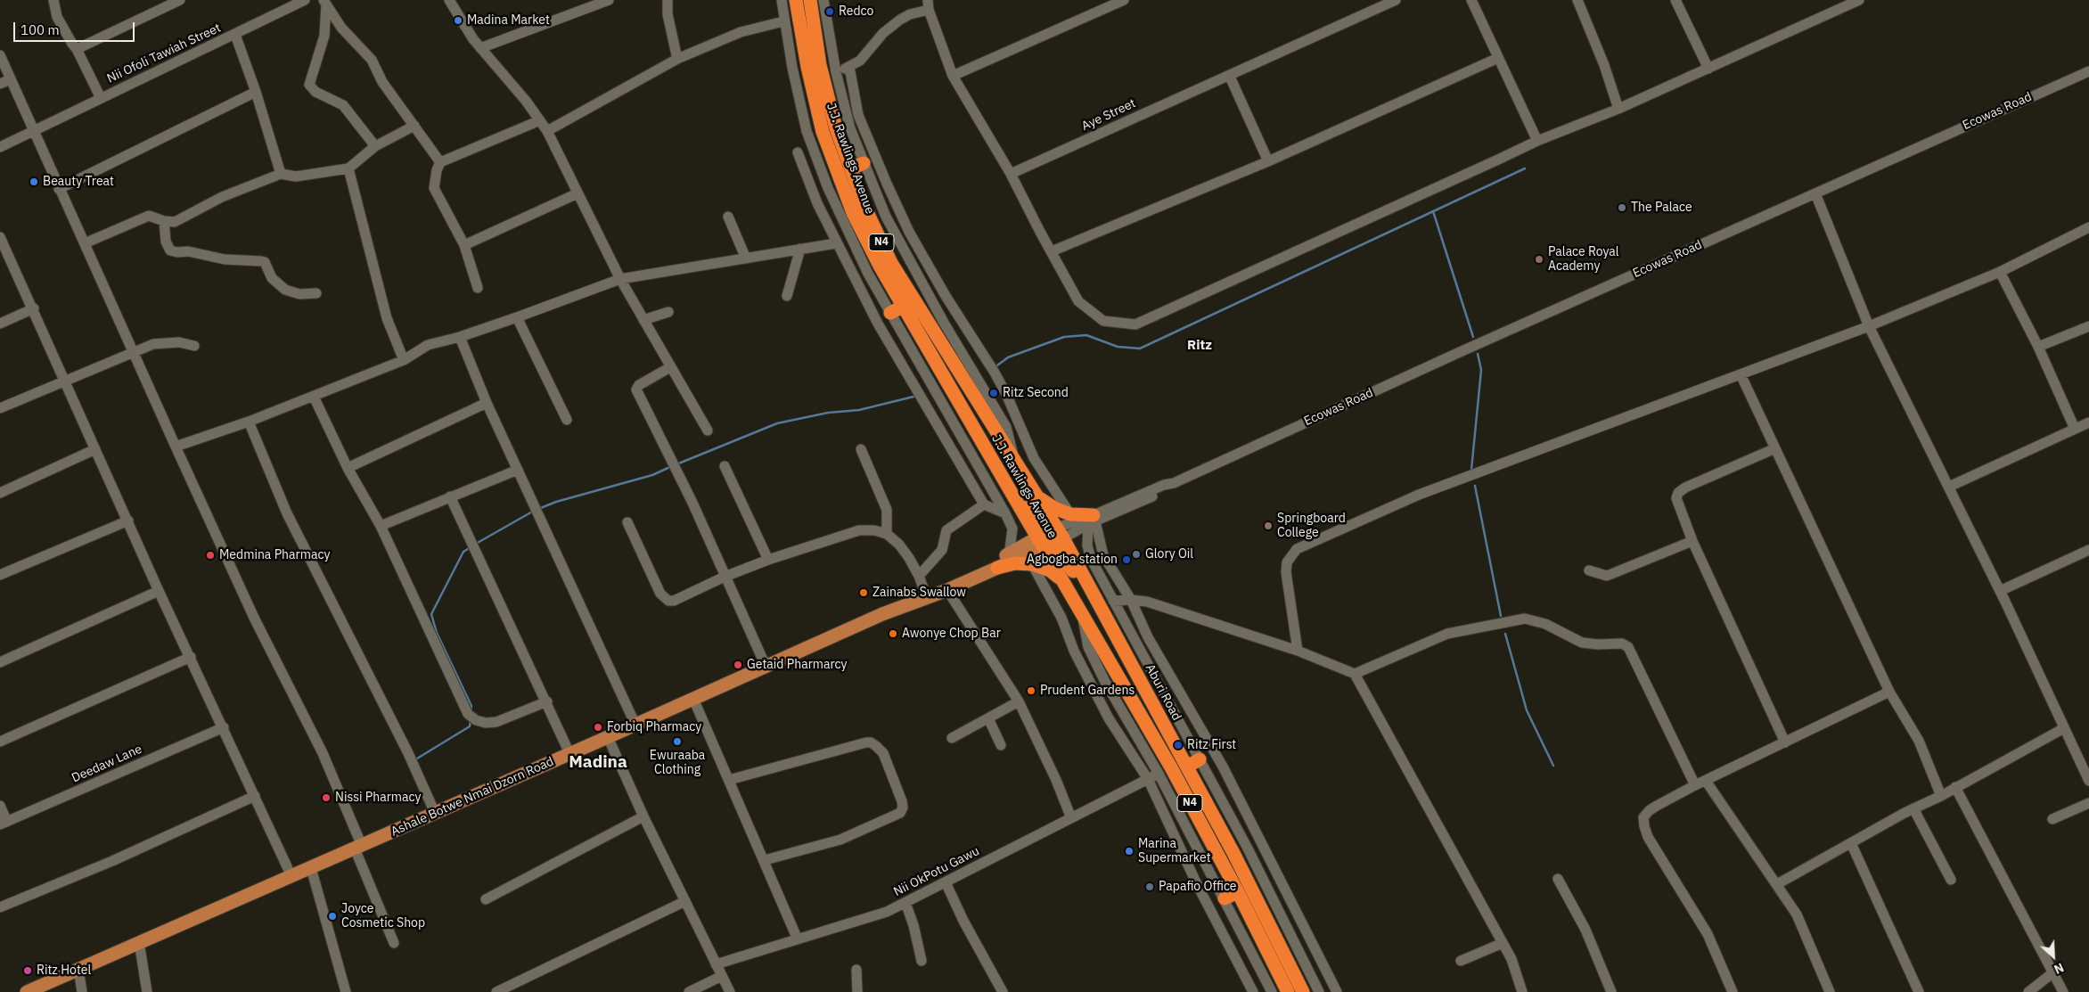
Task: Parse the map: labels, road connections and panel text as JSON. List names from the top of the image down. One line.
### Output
{"streets":{"highway":["J.J. Rawlings Avenue","N4","Aburi Road"],"main road":["Ashale Botwe Nmai Dzorn Road"],"street":["Nii Ofoli Tawiah Street","Ecowas Road","Aye Street","Deedaw Lane","Nii OkPotu Gawu"]},"crossings":[["Ecowas Road","J.J. Rawlings Avenue"],["Ecowas Road","Aburi Road"],["J.J. Rawlings Avenue","Aburi Road"]],"districts":["Ritz","Madina"],"places":["Redco","Madina Market","Beauty Treat","The Palace","Palace Royal Academy","Ritz Second","Springboard College","Glory Oil","Medmina Pharmacy","Agbogba station","Zainabs Swallow","Awonye Chop Bar","Getaid Pharmarcy","Prudent Gardens","Forbiq Pharmacy","Ewuraaba Clothing","Ritz First","Nissi Pharmacy","Marina Supermarket","Papafio Office","Joyce Cosmetic Shop","Ritz Hotel"],"scale_bar":"100 m","north":"bottom right"}
